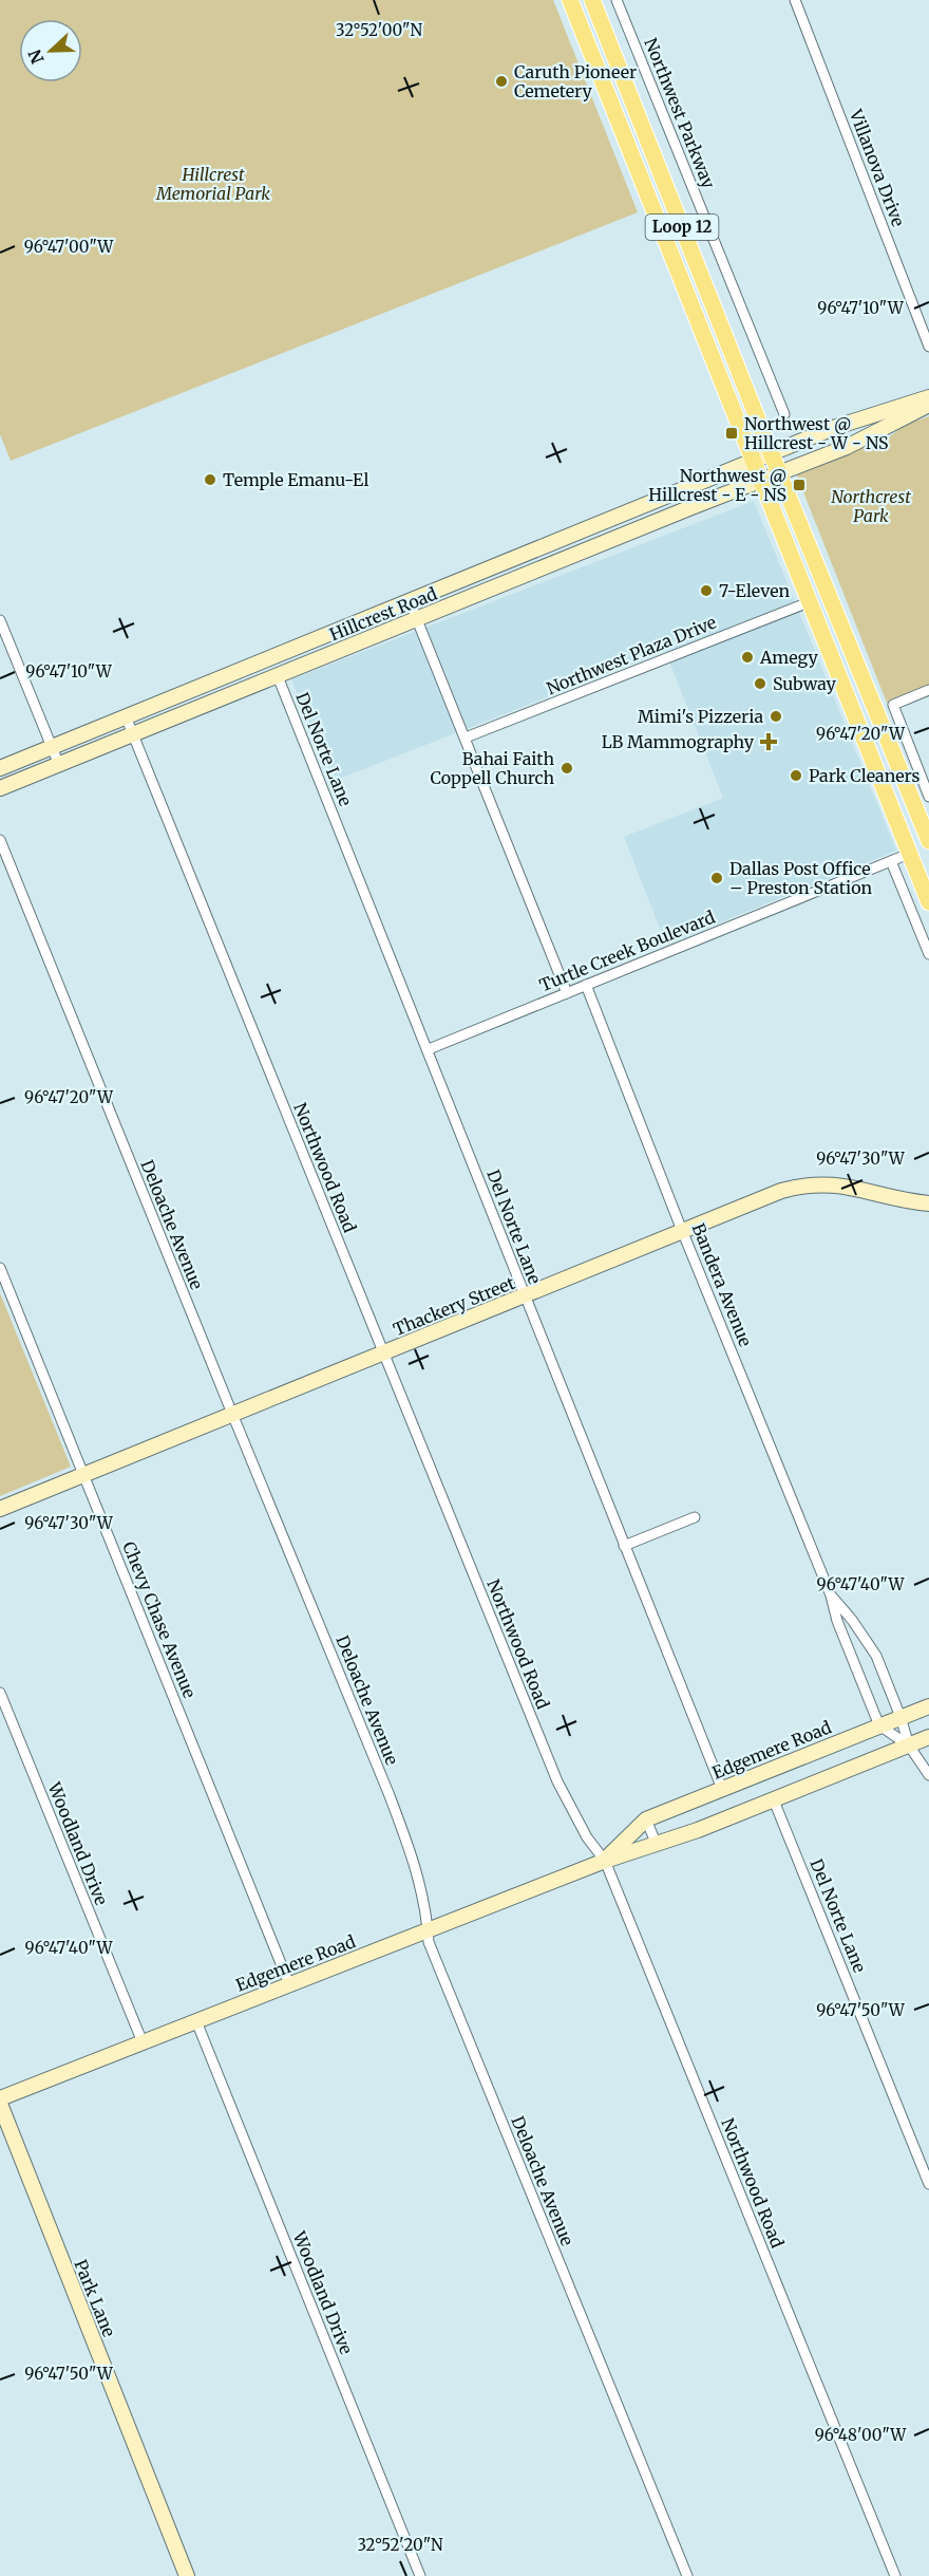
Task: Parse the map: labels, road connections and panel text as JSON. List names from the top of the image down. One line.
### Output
{"streets":{"main road":["Loop 12"],"street":["Northwest Parkway","Villanova Drive","Hillcrest Road","Northwest Plaza Drive","Del Norte Lane","Turtle Creek Boulevard","Northwood Road","Deloache Avenue","Bandera Avenue","Thackery Street","Chevy Chase Avenue","Edgemere Road","Woodland Drive","Park Lane"]},"crossings":[["Loop 12","Hillcrest Road"],["Loop 12","Northwest Plaza Drive"],["Loop 12","Turtle Creek Boulevard"],["Hillcrest Road","Del Norte Lane"],["Hillcrest Road","Northwood Road"],["Del Norte Lane","Turtle Creek Boulevard"],["Del Norte Lane","Thackery Street"],["Del Norte Lane","Edgemere Road"],["Turtle Creek Boulevard","Bandera Avenue"],["Northwood Road","Thackery Street"],["Northwood Road","Edgemere Road"],["Deloache Avenue","Thackery Street"],["Deloache Avenue","Edgemere Road"],["Bandera Avenue","Thackery Street"],["Bandera Avenue","Edgemere Road"],["Thackery Street","Chevy Chase Avenue"],["Chevy Chase Avenue","Edgemere Road"],["Edgemere Road","Woodland Drive"]],"parks":["Hillcrest Memorial Park","Northcrest Park"],"places":{"other":["Caruth Pioneer Cemetery","Temple Emanu-El","7-Eleven","Amegy","Subway","Mimi's Pizzeria","Bahai Faith Coppell Church","Park Cleaners","Dallas Post Office – Preston Station"],"transit":["Northwest @ Hillcrest - W - NS","Northwest @ Hillcrest - E - NS"],"health":["LB Mammography"]},"north":"left","coordinates":["32°52'00\"N","96°47'00\"W","96°47'10\"W","96°47'20\"W","96°47'30\"W","96°47'40\"W","96°47'50\"W","96°48'00\"W","32°52'20\"N"]}
